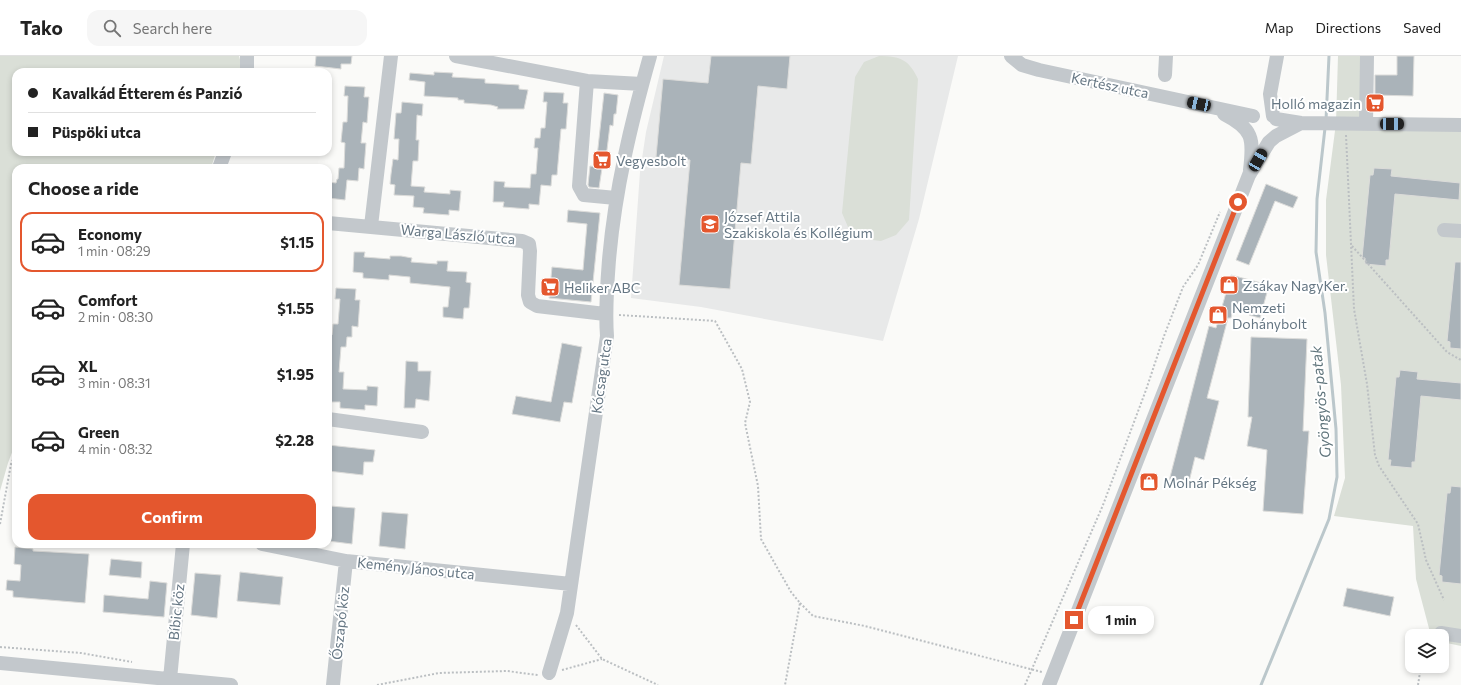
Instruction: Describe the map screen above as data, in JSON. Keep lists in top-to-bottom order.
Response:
{
  "streets": {
    "street": [
      "Kertész utca",
      "Warga László utca",
      "Kócsag utca",
      "Kemény János utca",
      "Bíbic köz",
      "Őszapó köz"
    ]
  },
  "crossings": [
    ["Warga László utca", "Kócsag utca"],
    ["Kócsag utca", "Kemény János utca"],
    ["Kemény János utca", "Őszapó köz"]
  ],
  "water": ["Gyöngyös-patak"],
  "places": {
    "supermarket": ["Holló magazin", "Vegyesbolt", "Heliker ABC"],
    "school or university": ["József Attila Szakiskola és Kollégium"],
    "shop": ["Zsákay NagyKer.", "Nemzeti Dohánybolt", "Molnár Pékség"]
  },
  "page": {
    "header": "Tako",
    "search": "Search here",
    "nav": ["Map", "Directions", "Saved"],
    "banner": ["Kavalkád Étterem és Panzió", "Püspöki utca"],
    "heading": "Choose a ride",
    "list": [
      {
        "name": "Economy",
        "note": "1 min · 08:29",
        "value": "$1.15"
      },
      {
        "name": "Comfort",
        "note": "2 min · 08:30",
        "value": "$1.55"
      },
      {
        "name": "XL",
        "note": "3 min · 08:31",
        "value": "$1.95"
      },
      {
        "name": "Green",
        "note": "4 min · 08:32",
        "value": "$2.28"
      }
    ],
    "buttons": "Confirm",
    "bubble": "1 min"
  }
}
